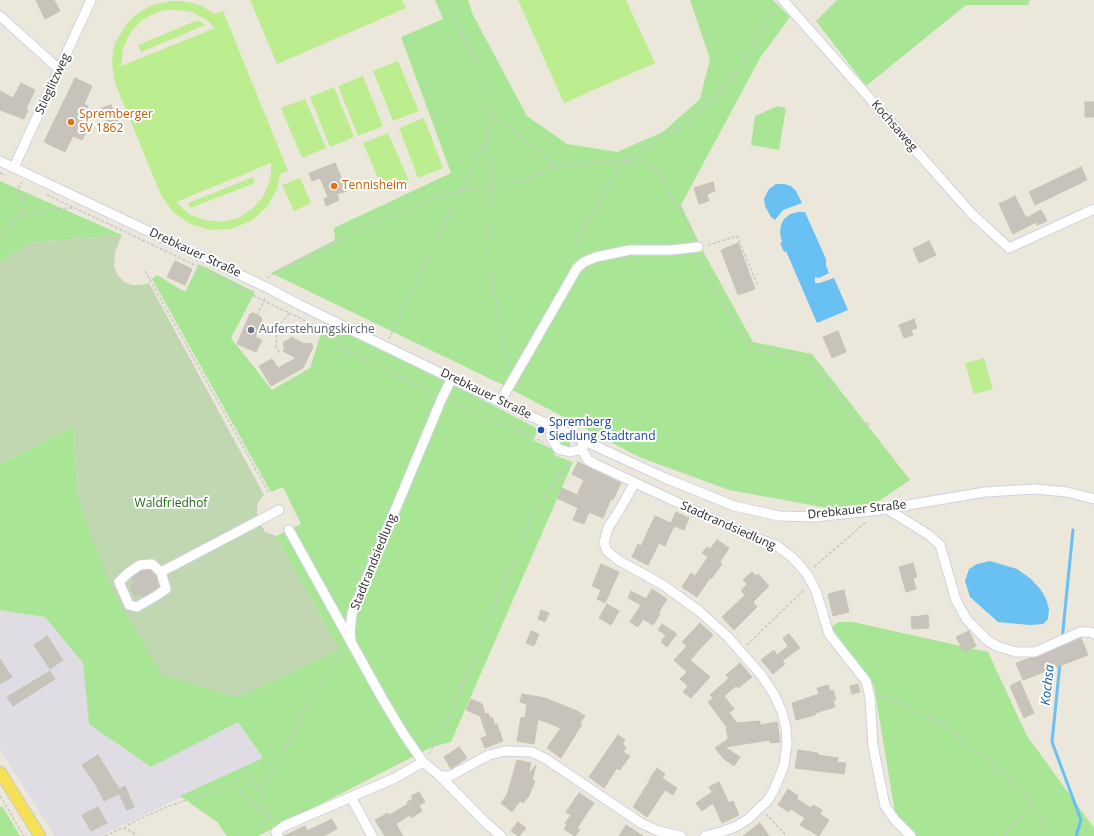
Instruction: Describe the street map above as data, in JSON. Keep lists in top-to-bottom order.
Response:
{
  "streets": {
    "street": [
      "Stieglitzweg",
      "Kochsaweg",
      "Drebkauer Straße",
      "Stadtrandsiedlung"
    ]
  },
  "crossings": [
    ["Stieglitzweg", "Drebkauer Straße"],
    ["Drebkauer Straße", "Stadtrandsiedlung"]
  ],
  "water": ["Kochsa"],
  "parks": ["Waldfriedhof"],
  "places": [
    "Spremberger SV 1862",
    "Tennisheim",
    "Auferstehungskirche",
    "Spremberg Siedlung Stadtrand"
  ]
}
